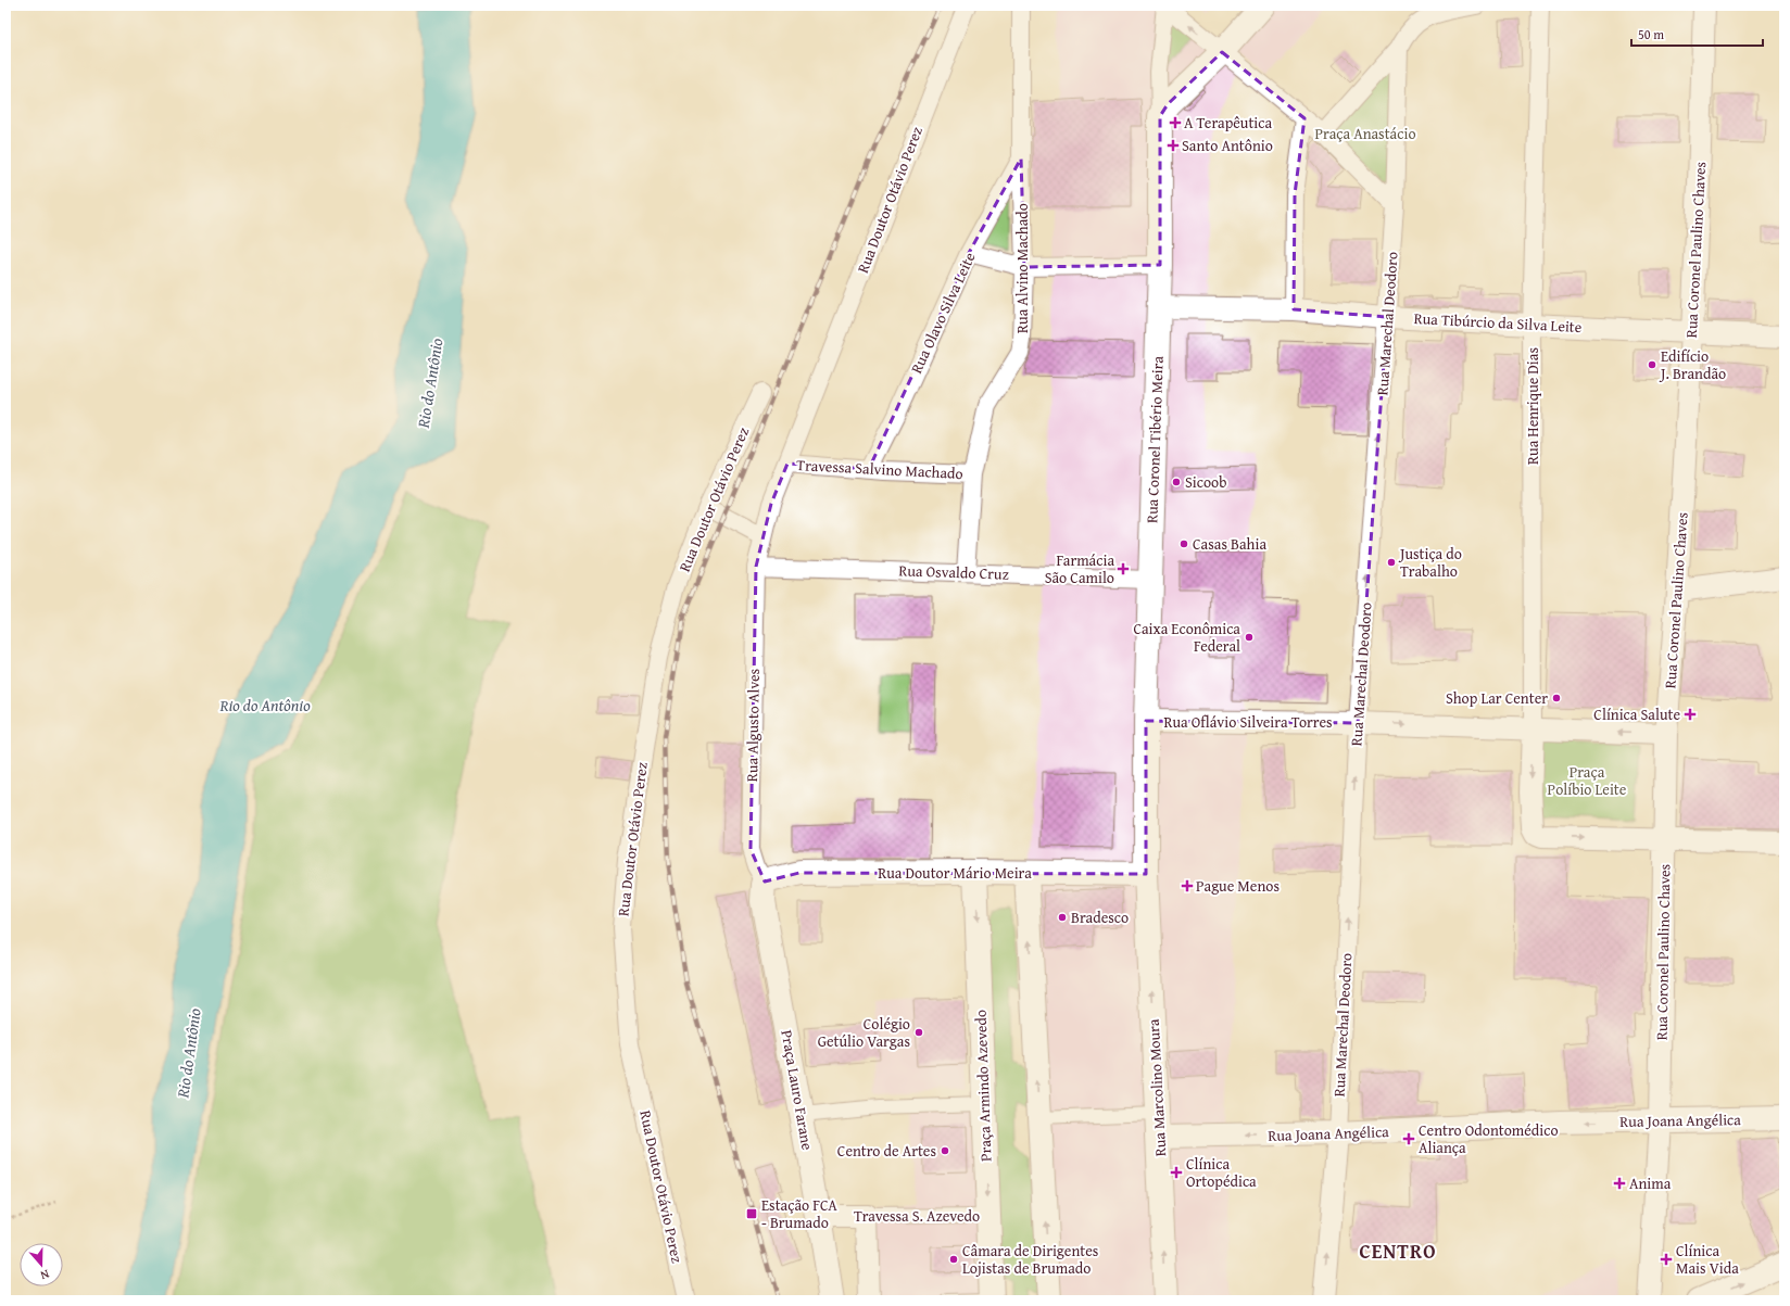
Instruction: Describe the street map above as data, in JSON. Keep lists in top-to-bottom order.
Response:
{
  "streets": {
    "main road": [
      "Rua Coronel Tibério Meira",
      "Rua Doutor Mário Meira",
      "Praça Armindo Azevedo",
      "Rua Marcolino Moura",
      "Praça Lauro Farane",
      "Rua Joana Angélica"
    ],
    "street": [
      "Rua Doutor Otávio Perez",
      "Rua Coronel Paulino Chaves",
      "Rua Alvino Machado",
      "Rua Olavo Silva Leite",
      "Rua Tibúrcio da Silva Leite",
      "Rua Marechal Deodoro",
      "Rua Henrique Dias",
      "Travessa Salvino Machado",
      "Rua Osvaldo Cruz",
      "Rua Oflávio Silveira Torres",
      "Rua Algusto Alves",
      "Travessa S. Azevedo"
    ]
  },
  "crossings": [
    ["Rua Doutor Otávio Perez", "Travessa Salvino Machado"],
    ["Rua Doutor Otávio Perez", "Rua Osvaldo Cruz"],
    ["Rua Doutor Otávio Perez", "Rua Algusto Alves"],
    ["Rua Coronel Paulino Chaves", "Rua Tibúrcio da Silva Leite"],
    ["Rua Coronel Paulino Chaves", "Rua Joana Angélica"],
    ["Rua Alvino Machado", "Rua Olavo Silva Leite"],
    ["Rua Alvino Machado", "Travessa Salvino Machado"],
    ["Rua Alvino Machado", "Rua Osvaldo Cruz"],
    ["Rua Olavo Silva Leite", "Travessa Salvino Machado"],
    ["Rua Tibúrcio da Silva Leite", "Rua Marechal Deodoro"],
    ["Rua Tibúrcio da Silva Leite", "Rua Henrique Dias"],
    ["Rua Tibúrcio da Silva Leite", "Rua Coronel Tibério Meira"],
    ["Rua Marechal Deodoro", "Rua Oflávio Silveira Torres"],
    ["Rua Marechal Deodoro", "Rua Joana Angélica"],
    ["Rua Henrique Dias", "Rua Oflávio Silveira Torres"],
    ["Rua Coronel Tibério Meira", "Rua Osvaldo Cruz"],
    ["Rua Coronel Tibério Meira", "Rua Oflávio Silveira Torres"],
    ["Rua Coronel Tibério Meira", "Rua Doutor Mário Meira"],
    ["Rua Coronel Tibério Meira", "Rua Marcolino Moura"],
    ["Rua Osvaldo Cruz", "Rua Algusto Alves"],
    ["Rua Algusto Alves", "Rua Doutor Mário Meira"],
    ["Rua Algusto Alves", "Praça Lauro Farane"],
    ["Rua Doutor Mário Meira", "Praça Armindo Azevedo"],
    ["Rua Doutor Mário Meira", "Rua Marcolino Moura"],
    ["Rua Doutor Mário Meira", "Praça Lauro Farane"],
    ["Praça Armindo Azevedo", "Travessa S. Azevedo"],
    ["Rua Marcolino Moura", "Rua Joana Angélica"],
    ["Praça Lauro Farane", "Travessa S. Azevedo"]
  ],
  "one_way": ["Rua Marechal Deodoro", "Rua Oflávio Silveira Torres", "Rua Joana Angélica"],
  "districts": ["CENTRO"],
  "water": ["Rio do Antônio"],
  "parks": ["Praça Anastácio", "Praça Políbio Leite"],
  "places": {
    "health": [
      "A Terapêutica",
      "Santo Antônio",
      "Farmácia São Camilo",
      "Clínica Salute",
      "Pague Menos",
      "Centro Odontomédico Aliança",
      "Clínica Ortopédica",
      "Anima",
      "Clínica Mais Vida"
    ],
    "other": [
      "Edifício J. Brandão",
      "Sicoob",
      "Casas Bahia",
      "Justiça do Trabalho",
      "Caixa Econômica Federal",
      "Shop Lar Center",
      "Bradesco",
      "Colégio Getúlio Vargas",
      "Centro de Artes",
      "Câmara de Dirigentes Lojistas de Brumado"
    ],
    "transit": ["Estação FCA - Brumado"]
  },
  "scale_bar": "50 m",
  "north": "bottom"
}
